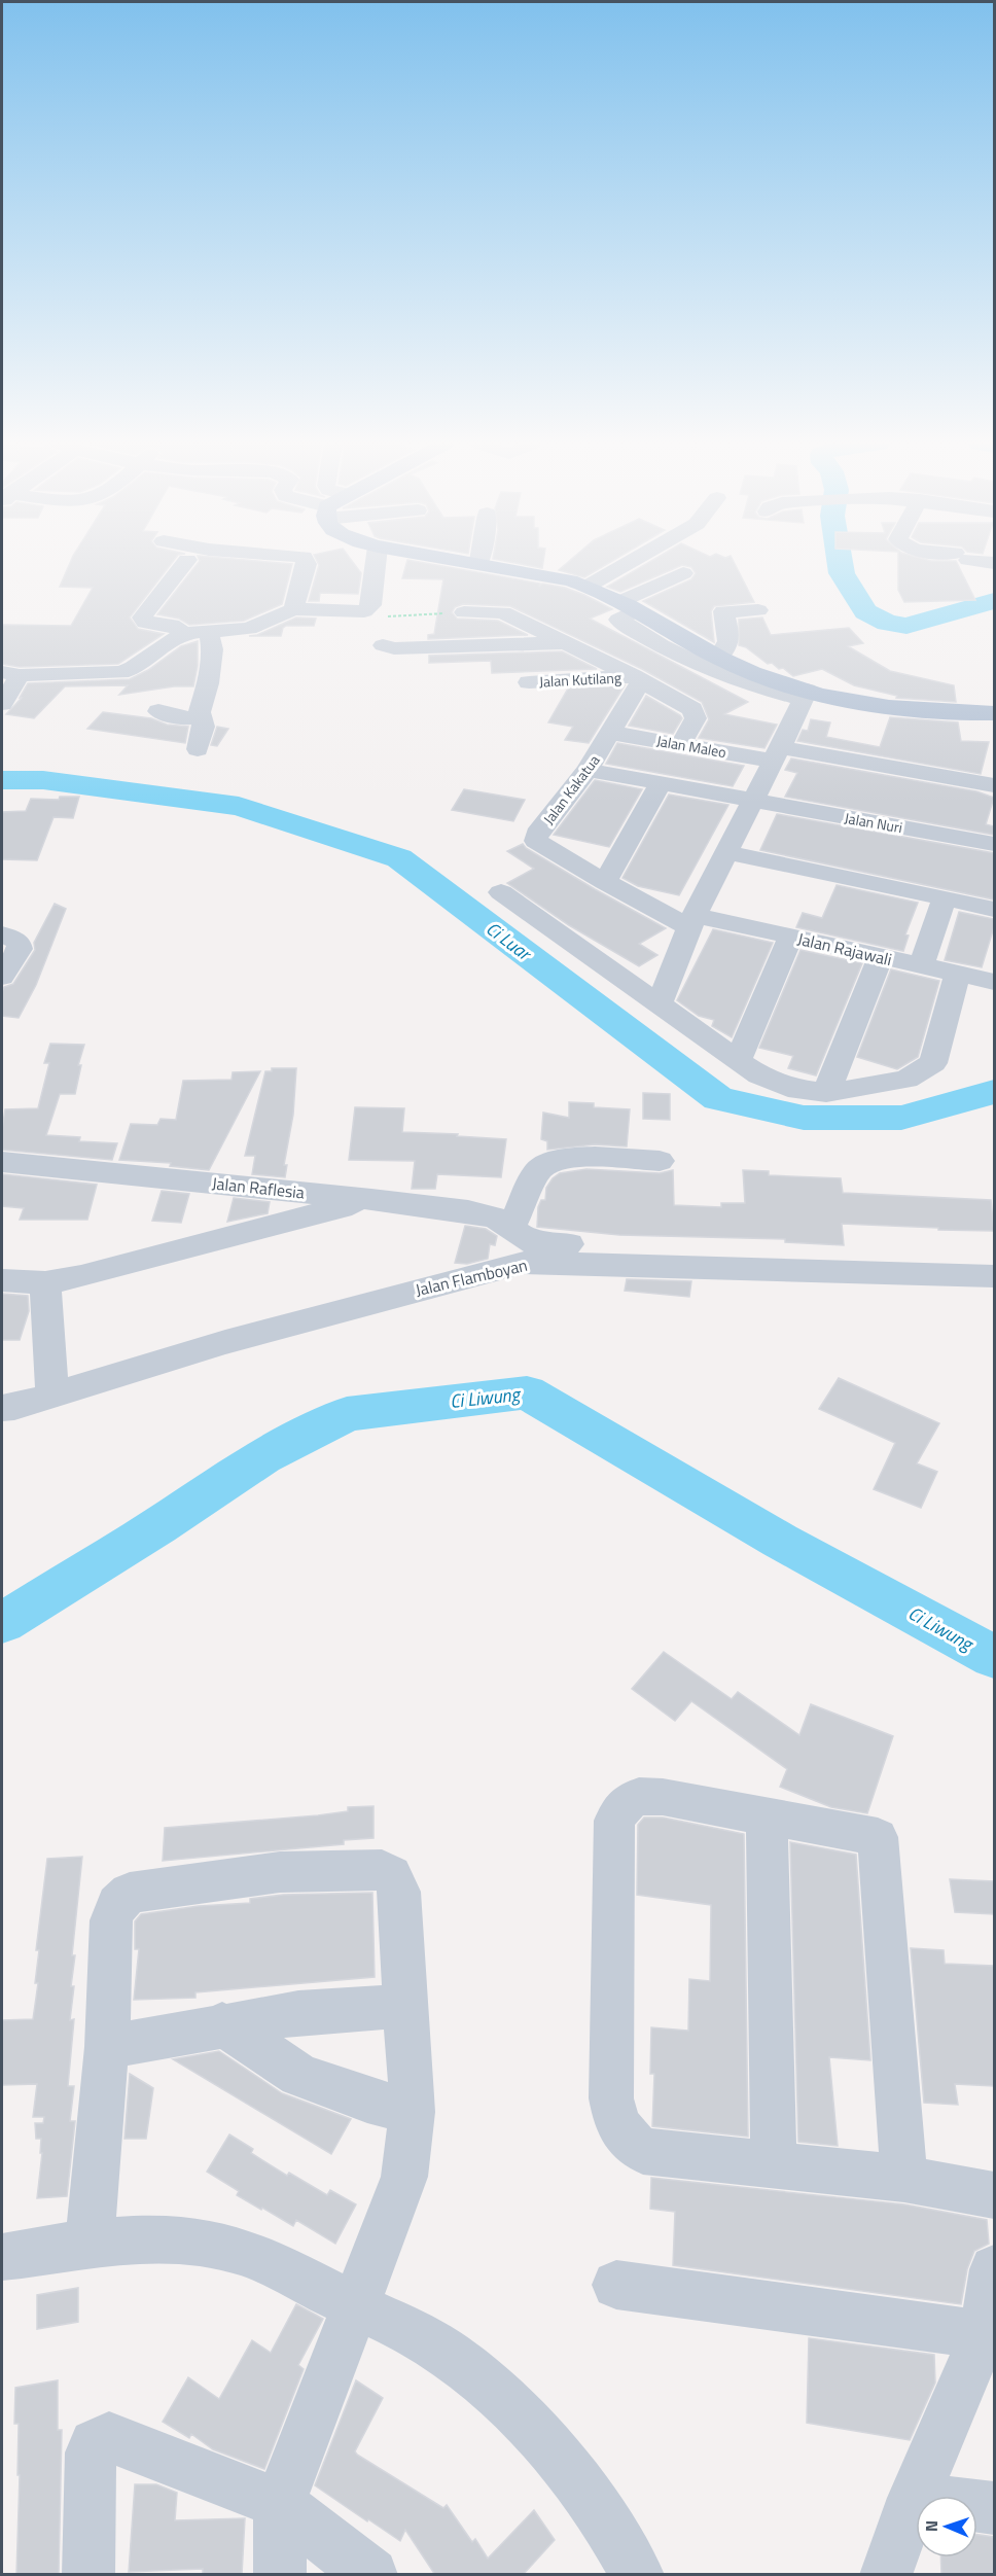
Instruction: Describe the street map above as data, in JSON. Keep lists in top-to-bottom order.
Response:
{
  "streets": {
    "street": [
      "Jalan Kutilang",
      "Jalan Maleo",
      "Jalan Kakatua",
      "Jalan Nuri",
      "Jalan Rajawali",
      "Jalan Raflesia",
      "Jalan Flamboyan"
    ]
  },
  "crossings": [
    ["Jalan Kutilang", "Jalan Kakatua"],
    ["Jalan Maleo", "Jalan Kakatua"],
    ["Jalan Kakatua", "Jalan Nuri"],
    ["Jalan Kakatua", "Jalan Rajawali"],
    ["Jalan Raflesia", "Jalan Flamboyan"]
  ],
  "water": ["Ci Luar", "Ci Liwung"],
  "north": "left"
}
